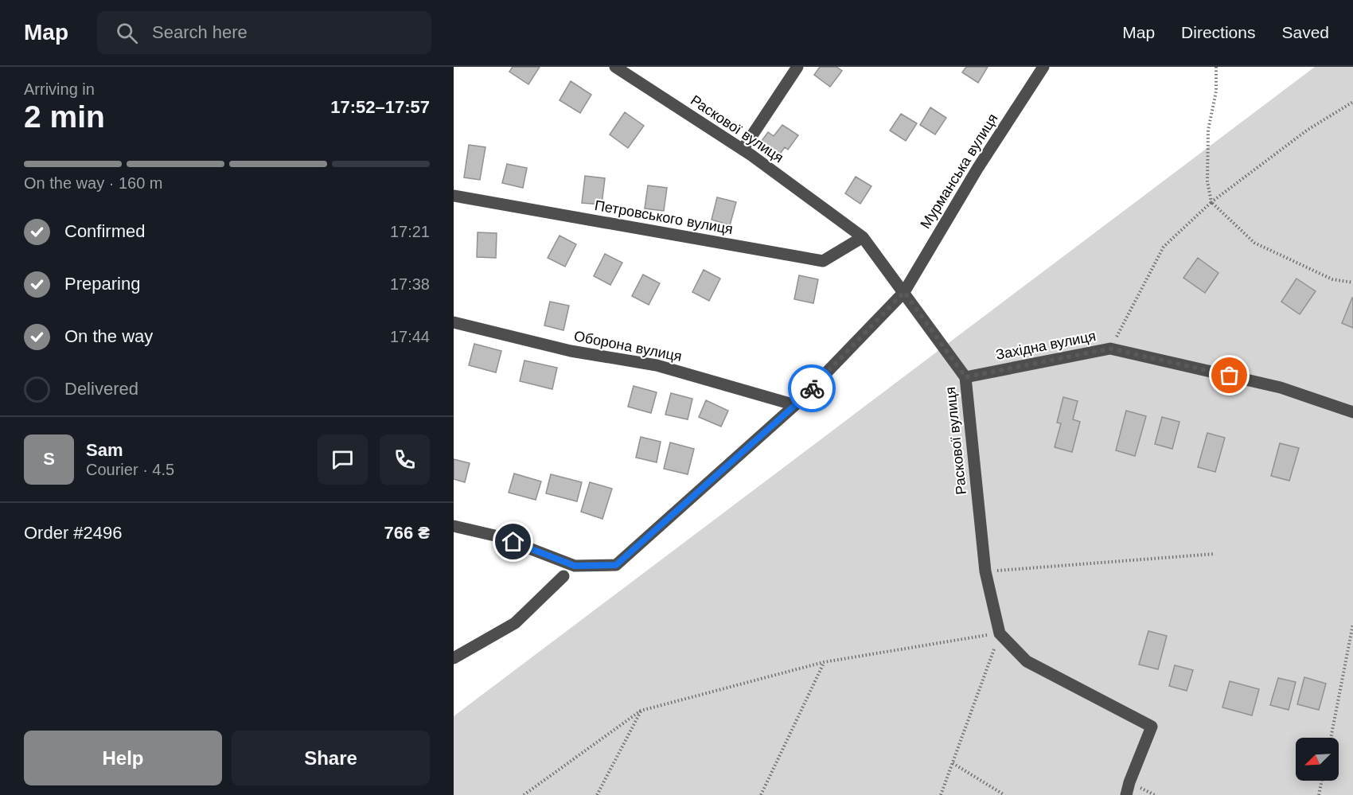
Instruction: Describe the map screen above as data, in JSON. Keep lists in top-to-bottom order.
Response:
{
  "streets": {
    "street": [
      "Раскової вулиця",
      "Мурманська вулиця",
      "Петровського вулиця",
      "Західна вулиця",
      "Оборона вулиця"
    ]
  },
  "crossings": [
    ["Раскової вулиця", "Мурманська вулиця"],
    ["Раскової вулиця", "Петровського вулиця"],
    ["Раскової вулиця", "Західна вулиця"],
    ["Мурманська вулиця", "Оборона вулиця"]
  ],
  "north": "bottom left",
  "page": {
    "header": "Map",
    "search": "Search here",
    "nav": ["Map", "Directions", "Saved"],
    "heading": ["2 min", "Arriving in", "17:52–17:57"],
    "panel": [
      "Sam",
      "Courier · 4.5",
      "Order #2496",
      "766 ₴"
    ],
    "bar": "On the way · 160 m",
    "list": [
      ["Confirmed", "17:21"],
      ["Preparing", "17:38"],
      ["On the way", "17:44"],
      "Delivered"
    ],
    "round": "S",
    "buttons": ["Help", "Share"]
  }
}
